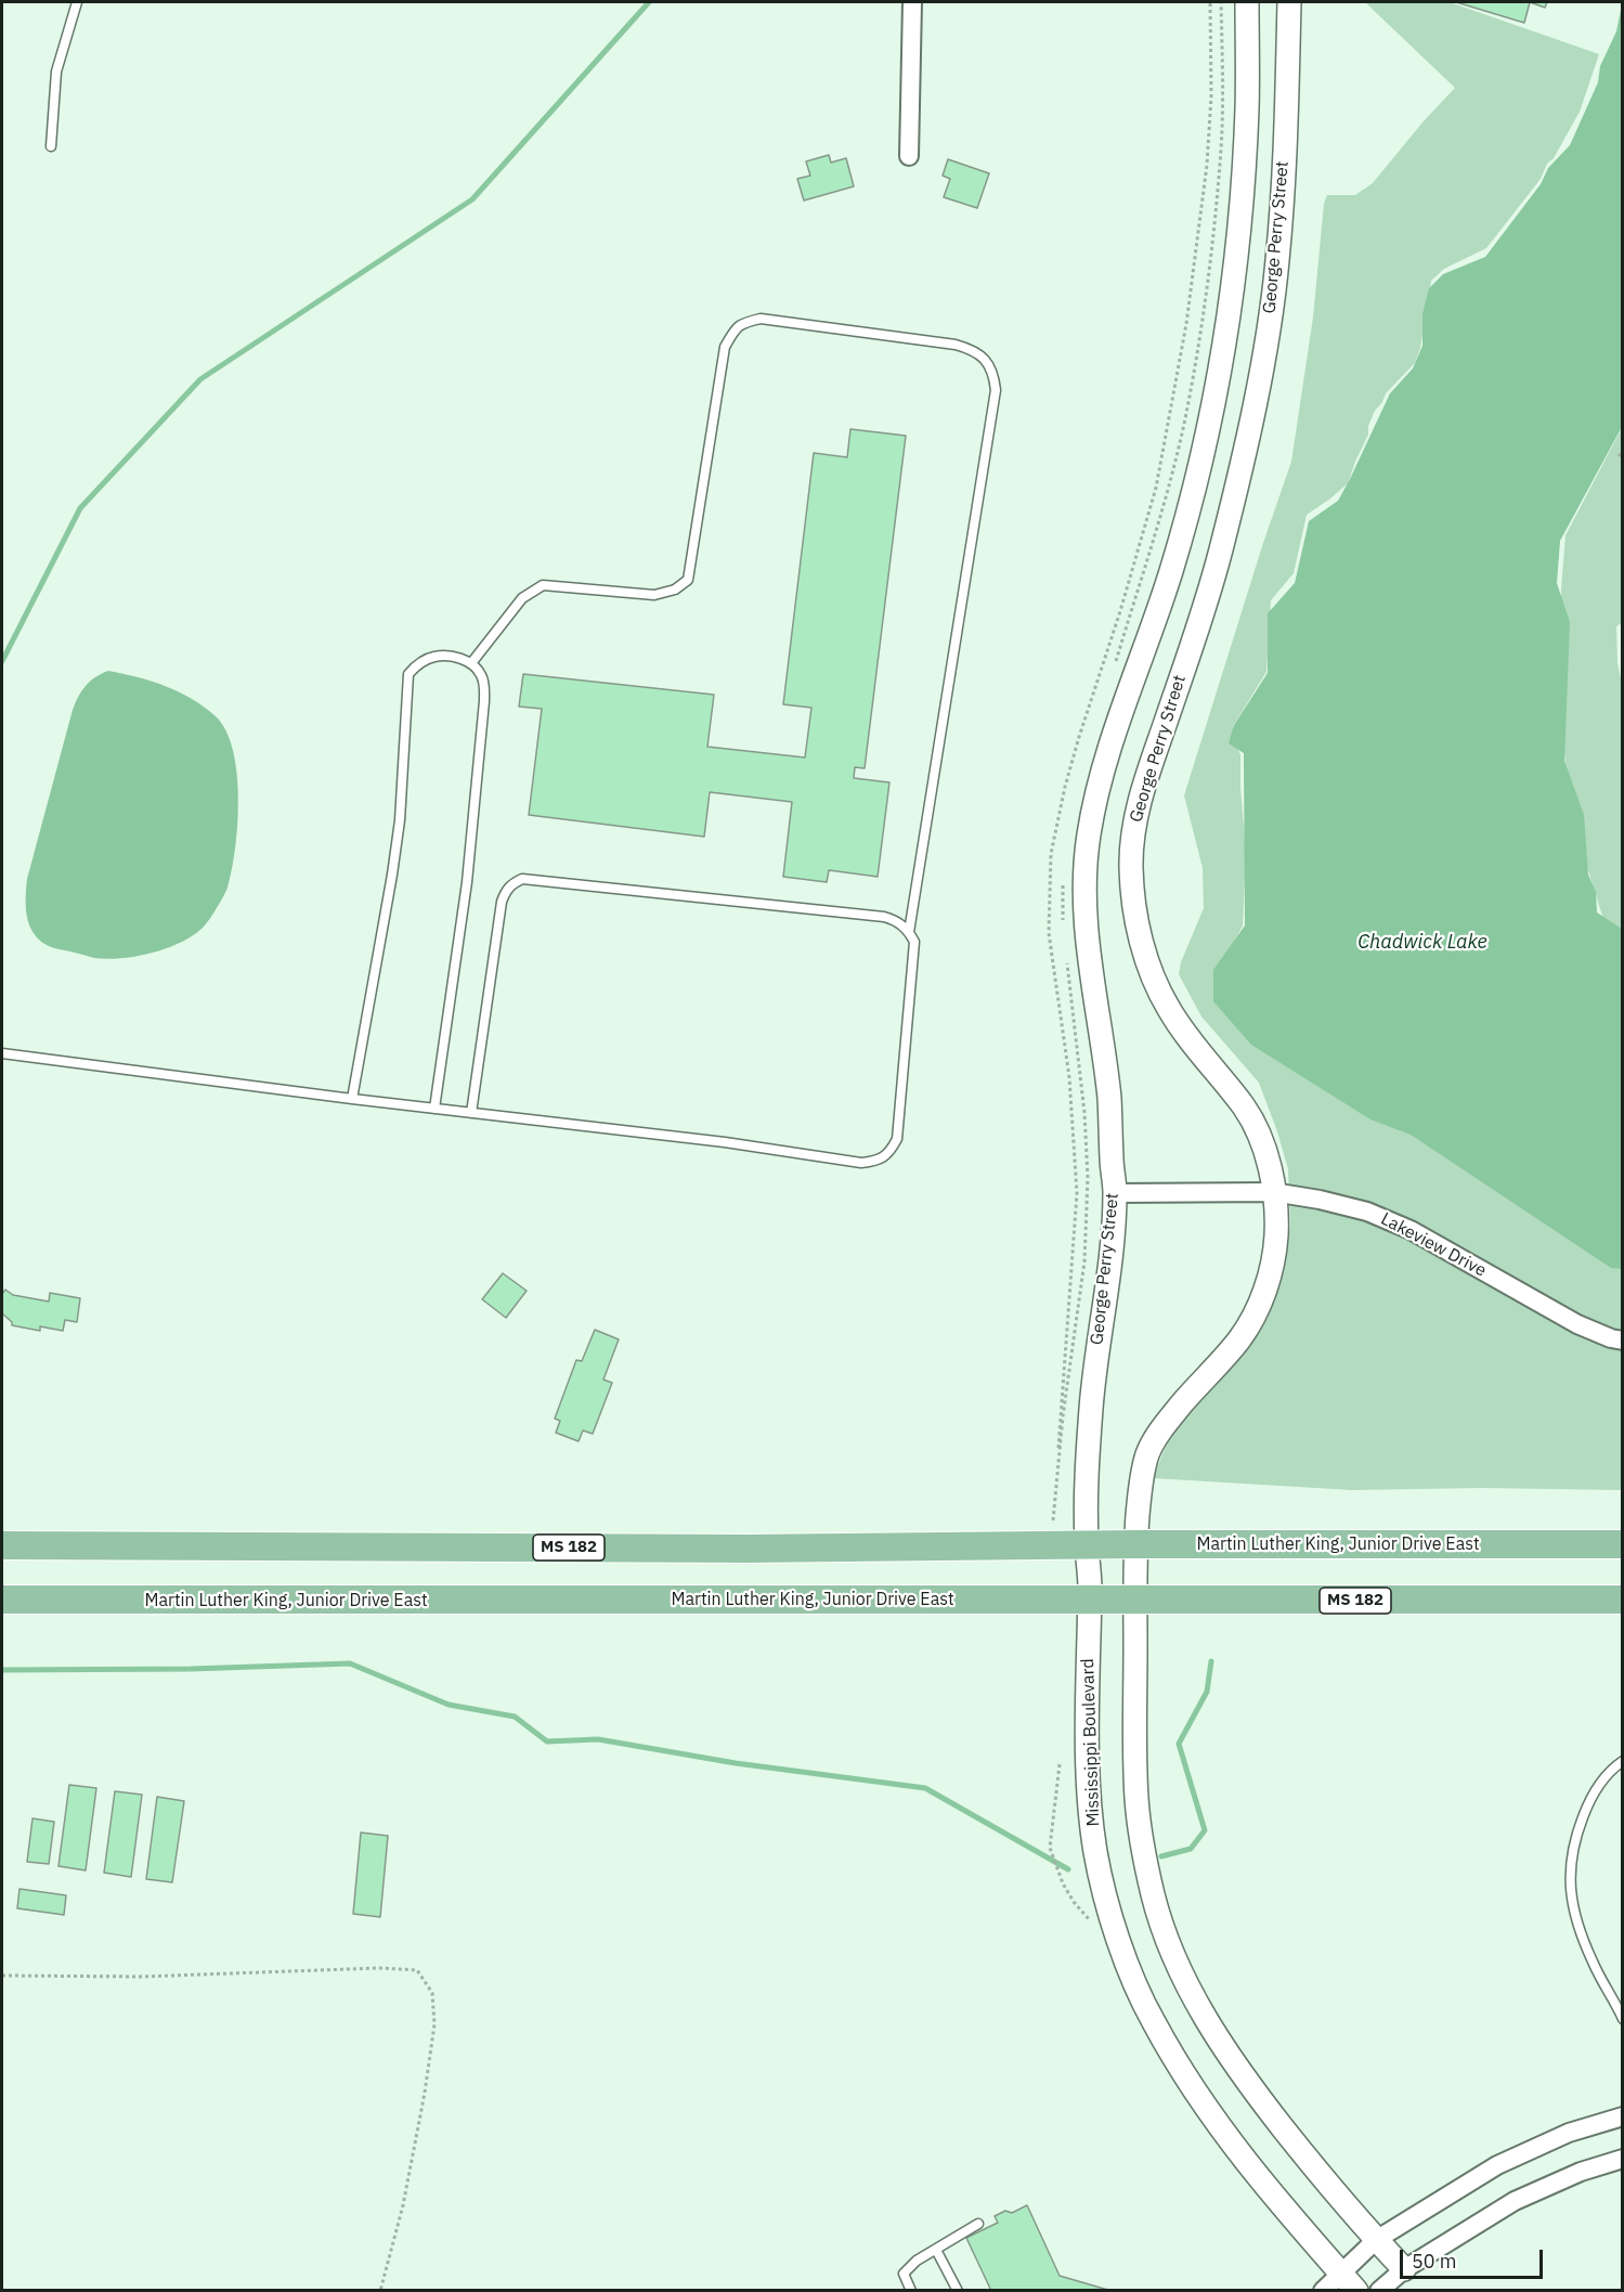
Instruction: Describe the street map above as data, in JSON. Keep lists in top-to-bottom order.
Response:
{
  "streets": {
    "main road": ["Martin Luther King, Junior Drive East", "MS 182"],
    "street": ["George Perry Street", "Lakeview Drive", "Mississippi Boulevard"]
  },
  "crossings": [
    ["George Perry Street", "Lakeview Drive"],
    ["George Perry Street", "Martin Luther King, Junior Drive East"],
    ["George Perry Street", "Mississippi Boulevard"],
    ["Martin Luther King, Junior Drive East", "Mississippi Boulevard"]
  ],
  "water": ["Chadwick Lake"],
  "scale_bar": "50 m"
}
